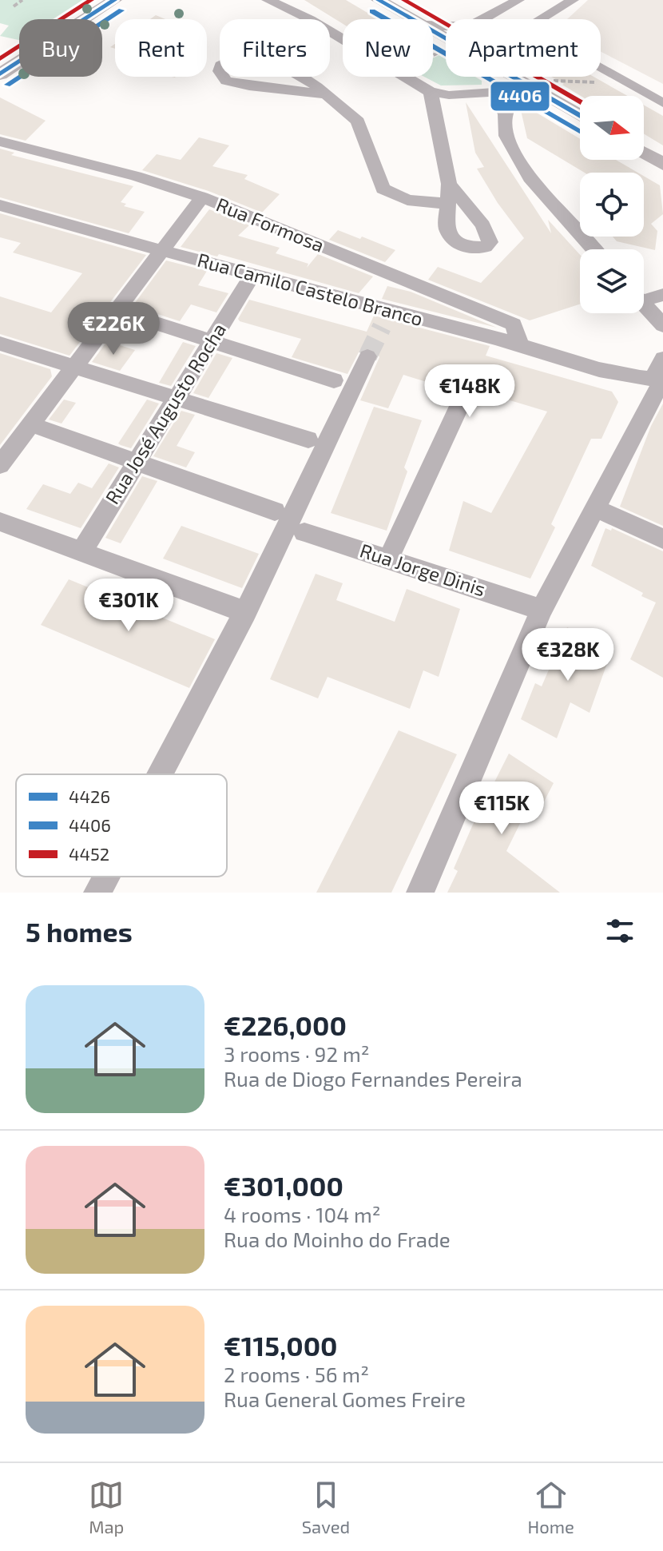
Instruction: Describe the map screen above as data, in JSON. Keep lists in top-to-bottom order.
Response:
{
  "streets": {
    "street": [
      "Rua Formosa",
      "Rua Camilo Castelo Branco",
      "Rua José Augusto Rocha",
      "Rua Jorge Dinis"
    ]
  },
  "crossings": [
    ["Rua Formosa", "Rua Camilo Castelo Branco"],
    ["Rua Camilo Castelo Branco", "Rua José Augusto Rocha"]
  ],
  "lines": ["transit line 4426", "transit line 4452", "transit line 4406"],
  "legend": ["4426", "4406", "4452"],
  "north": "right",
  "page": {
    "chip": [
      "Buy",
      "Rent",
      "Filters",
      "New",
      "Apartment"
    ],
    "price": [
      "€226K",
      "€148K",
      "€301K",
      "€328K",
      "€115K"
    ],
    "heading": "5 homes",
    "list": [
      {
        "name": "€226,000",
        "note": "3 rooms · 92 m² · Rua de Diogo Fernandes Pereira"
      },
      {
        "name": "€301,000",
        "note": "4 rooms · 104 m² · Rua do Moinho do Frade"
      },
      {
        "name": "€115,000",
        "note": "2 rooms · 56 m² · Rua General Gomes Freire"
      }
    ],
    "tabs": ["Map", "Saved", "Home"]
  }
}
